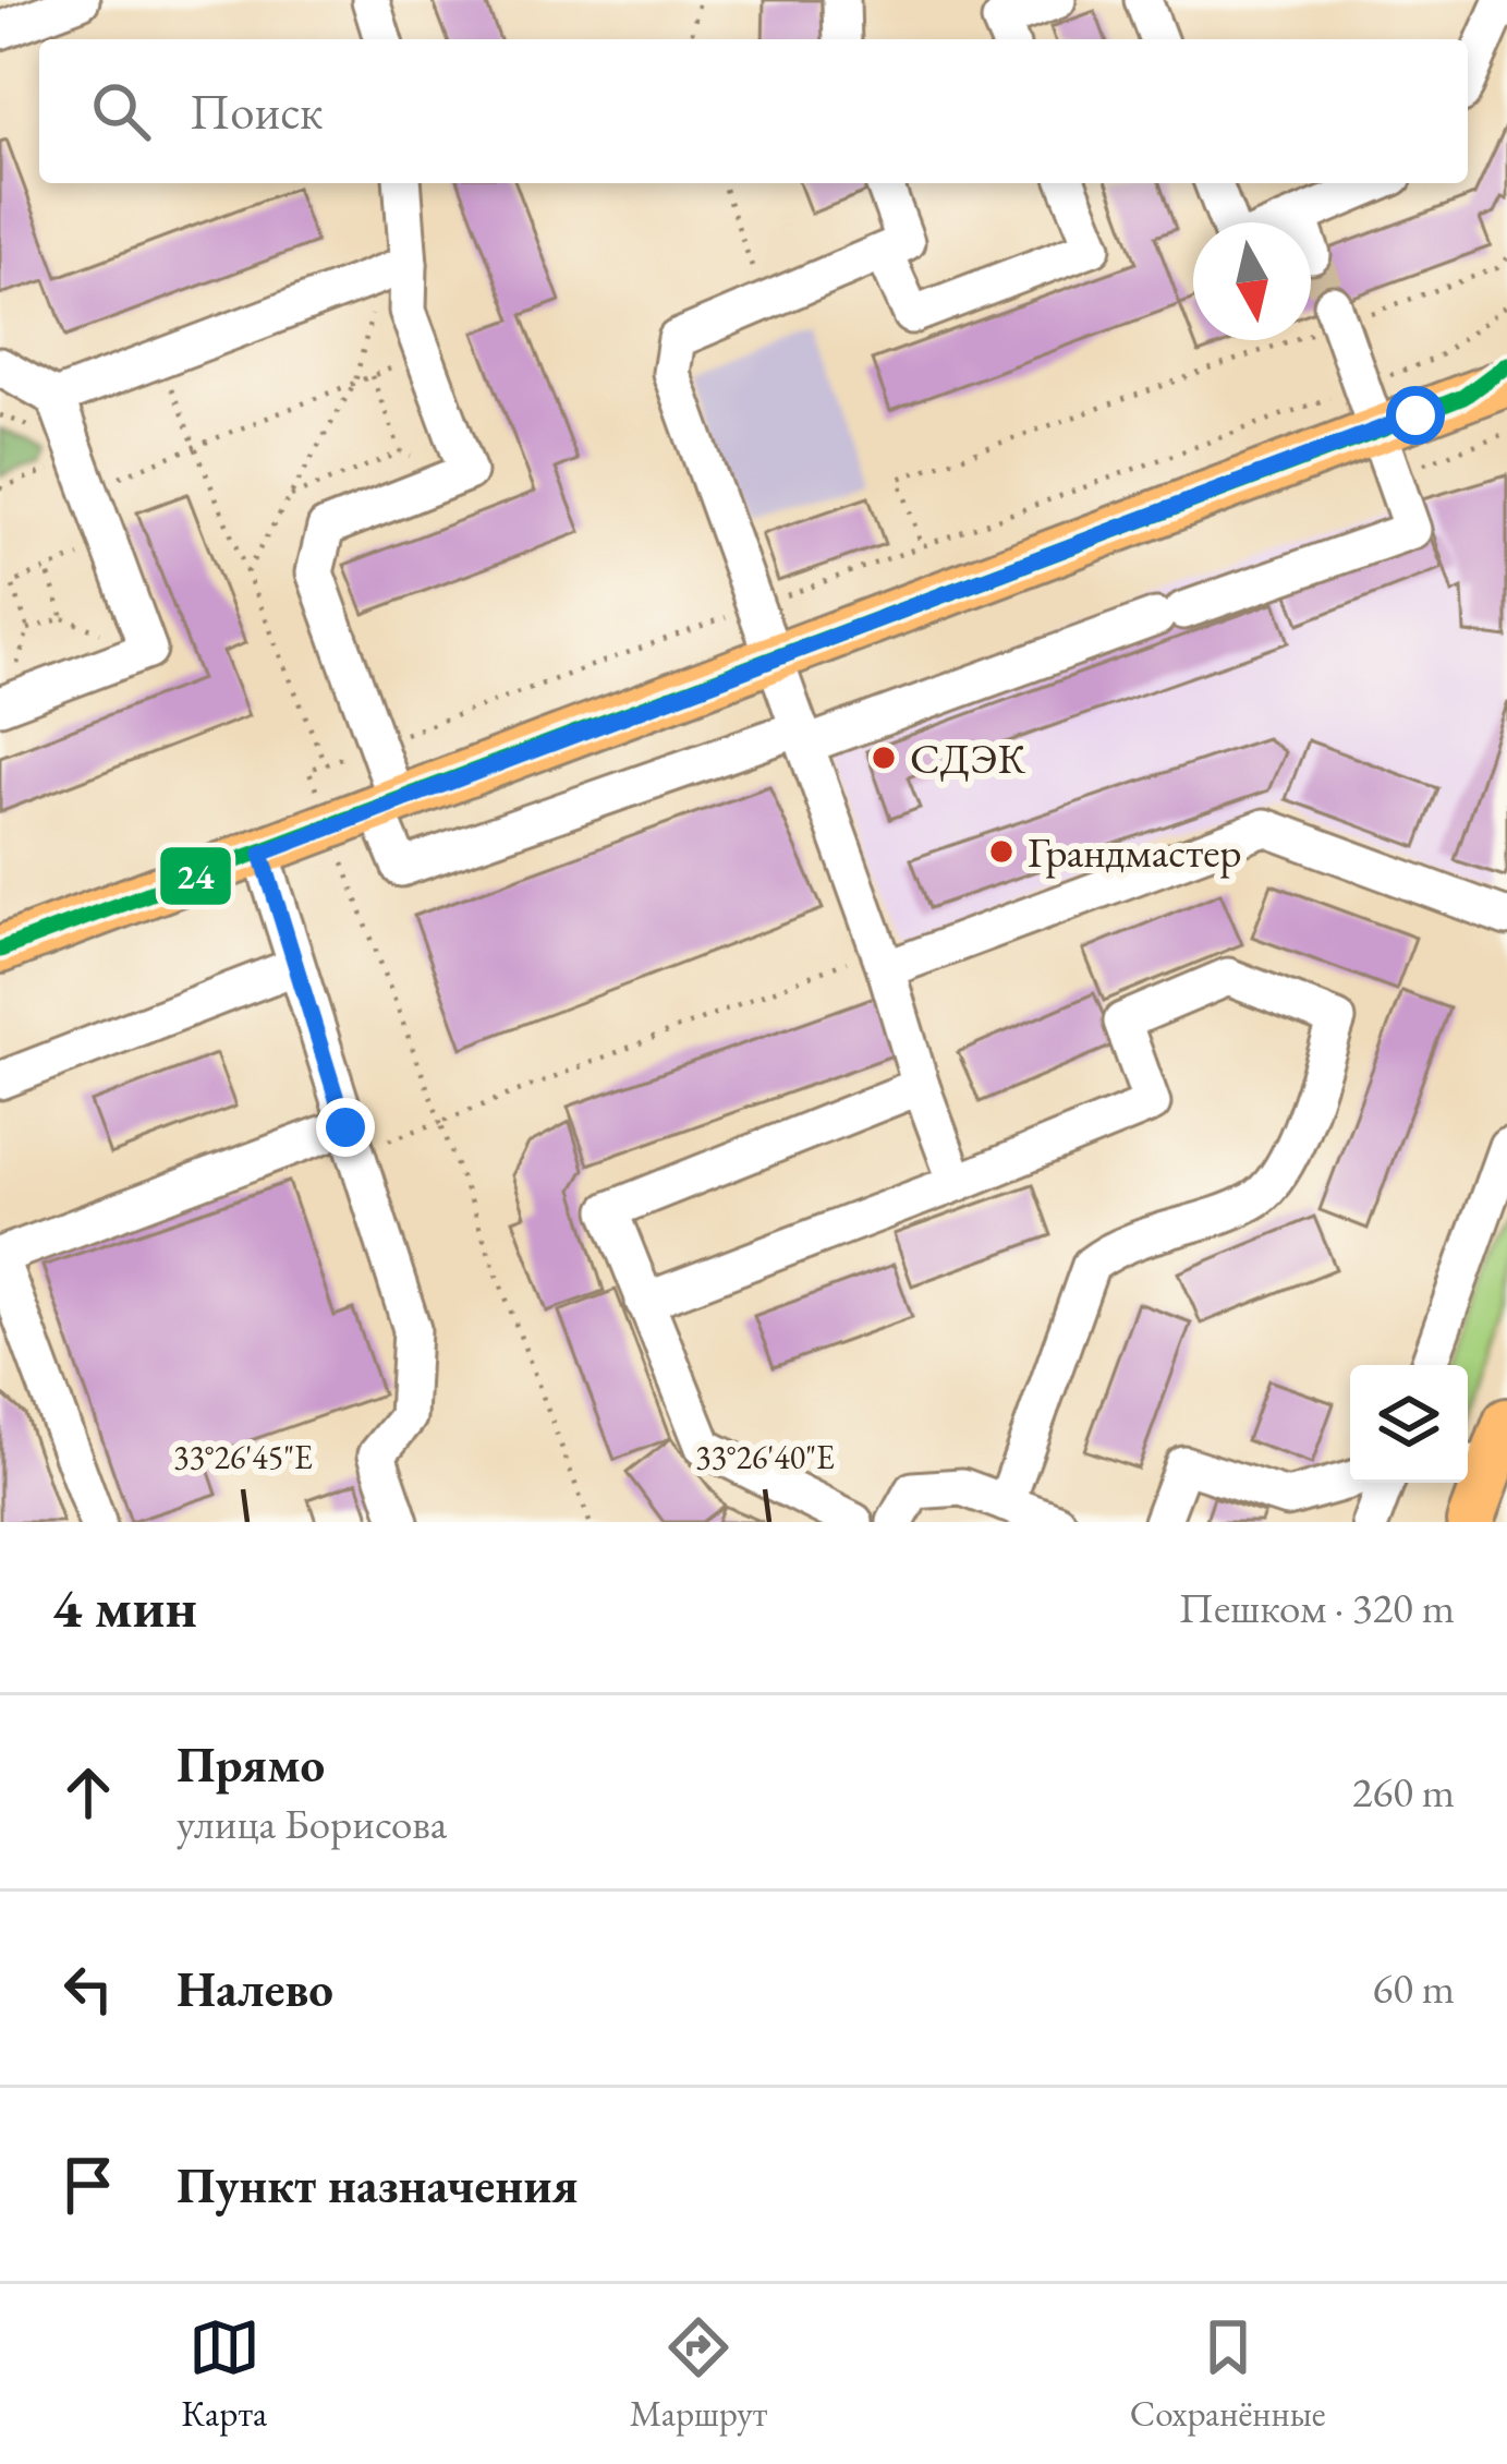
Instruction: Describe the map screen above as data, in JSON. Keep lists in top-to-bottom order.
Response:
{
  "places": ["СДЭК", "Грандмастер"],
  "lines": ["transit line 24"],
  "north": "bottom",
  "page": {
    "search": "Поиск",
    "heading": ["4 мин", "Пешком · 320 m"],
    "list": [
      ["Прямо", "улица Борисова", "260 m"],
      ["Налево", "60 m"],
      "Пункт назначения"
    ],
    "nav": ["Карта", "Маршрут", "Сохранённые"]
  },
  "coordinates": ["33°26'45\"E", "33°26'40\"E"]
}
